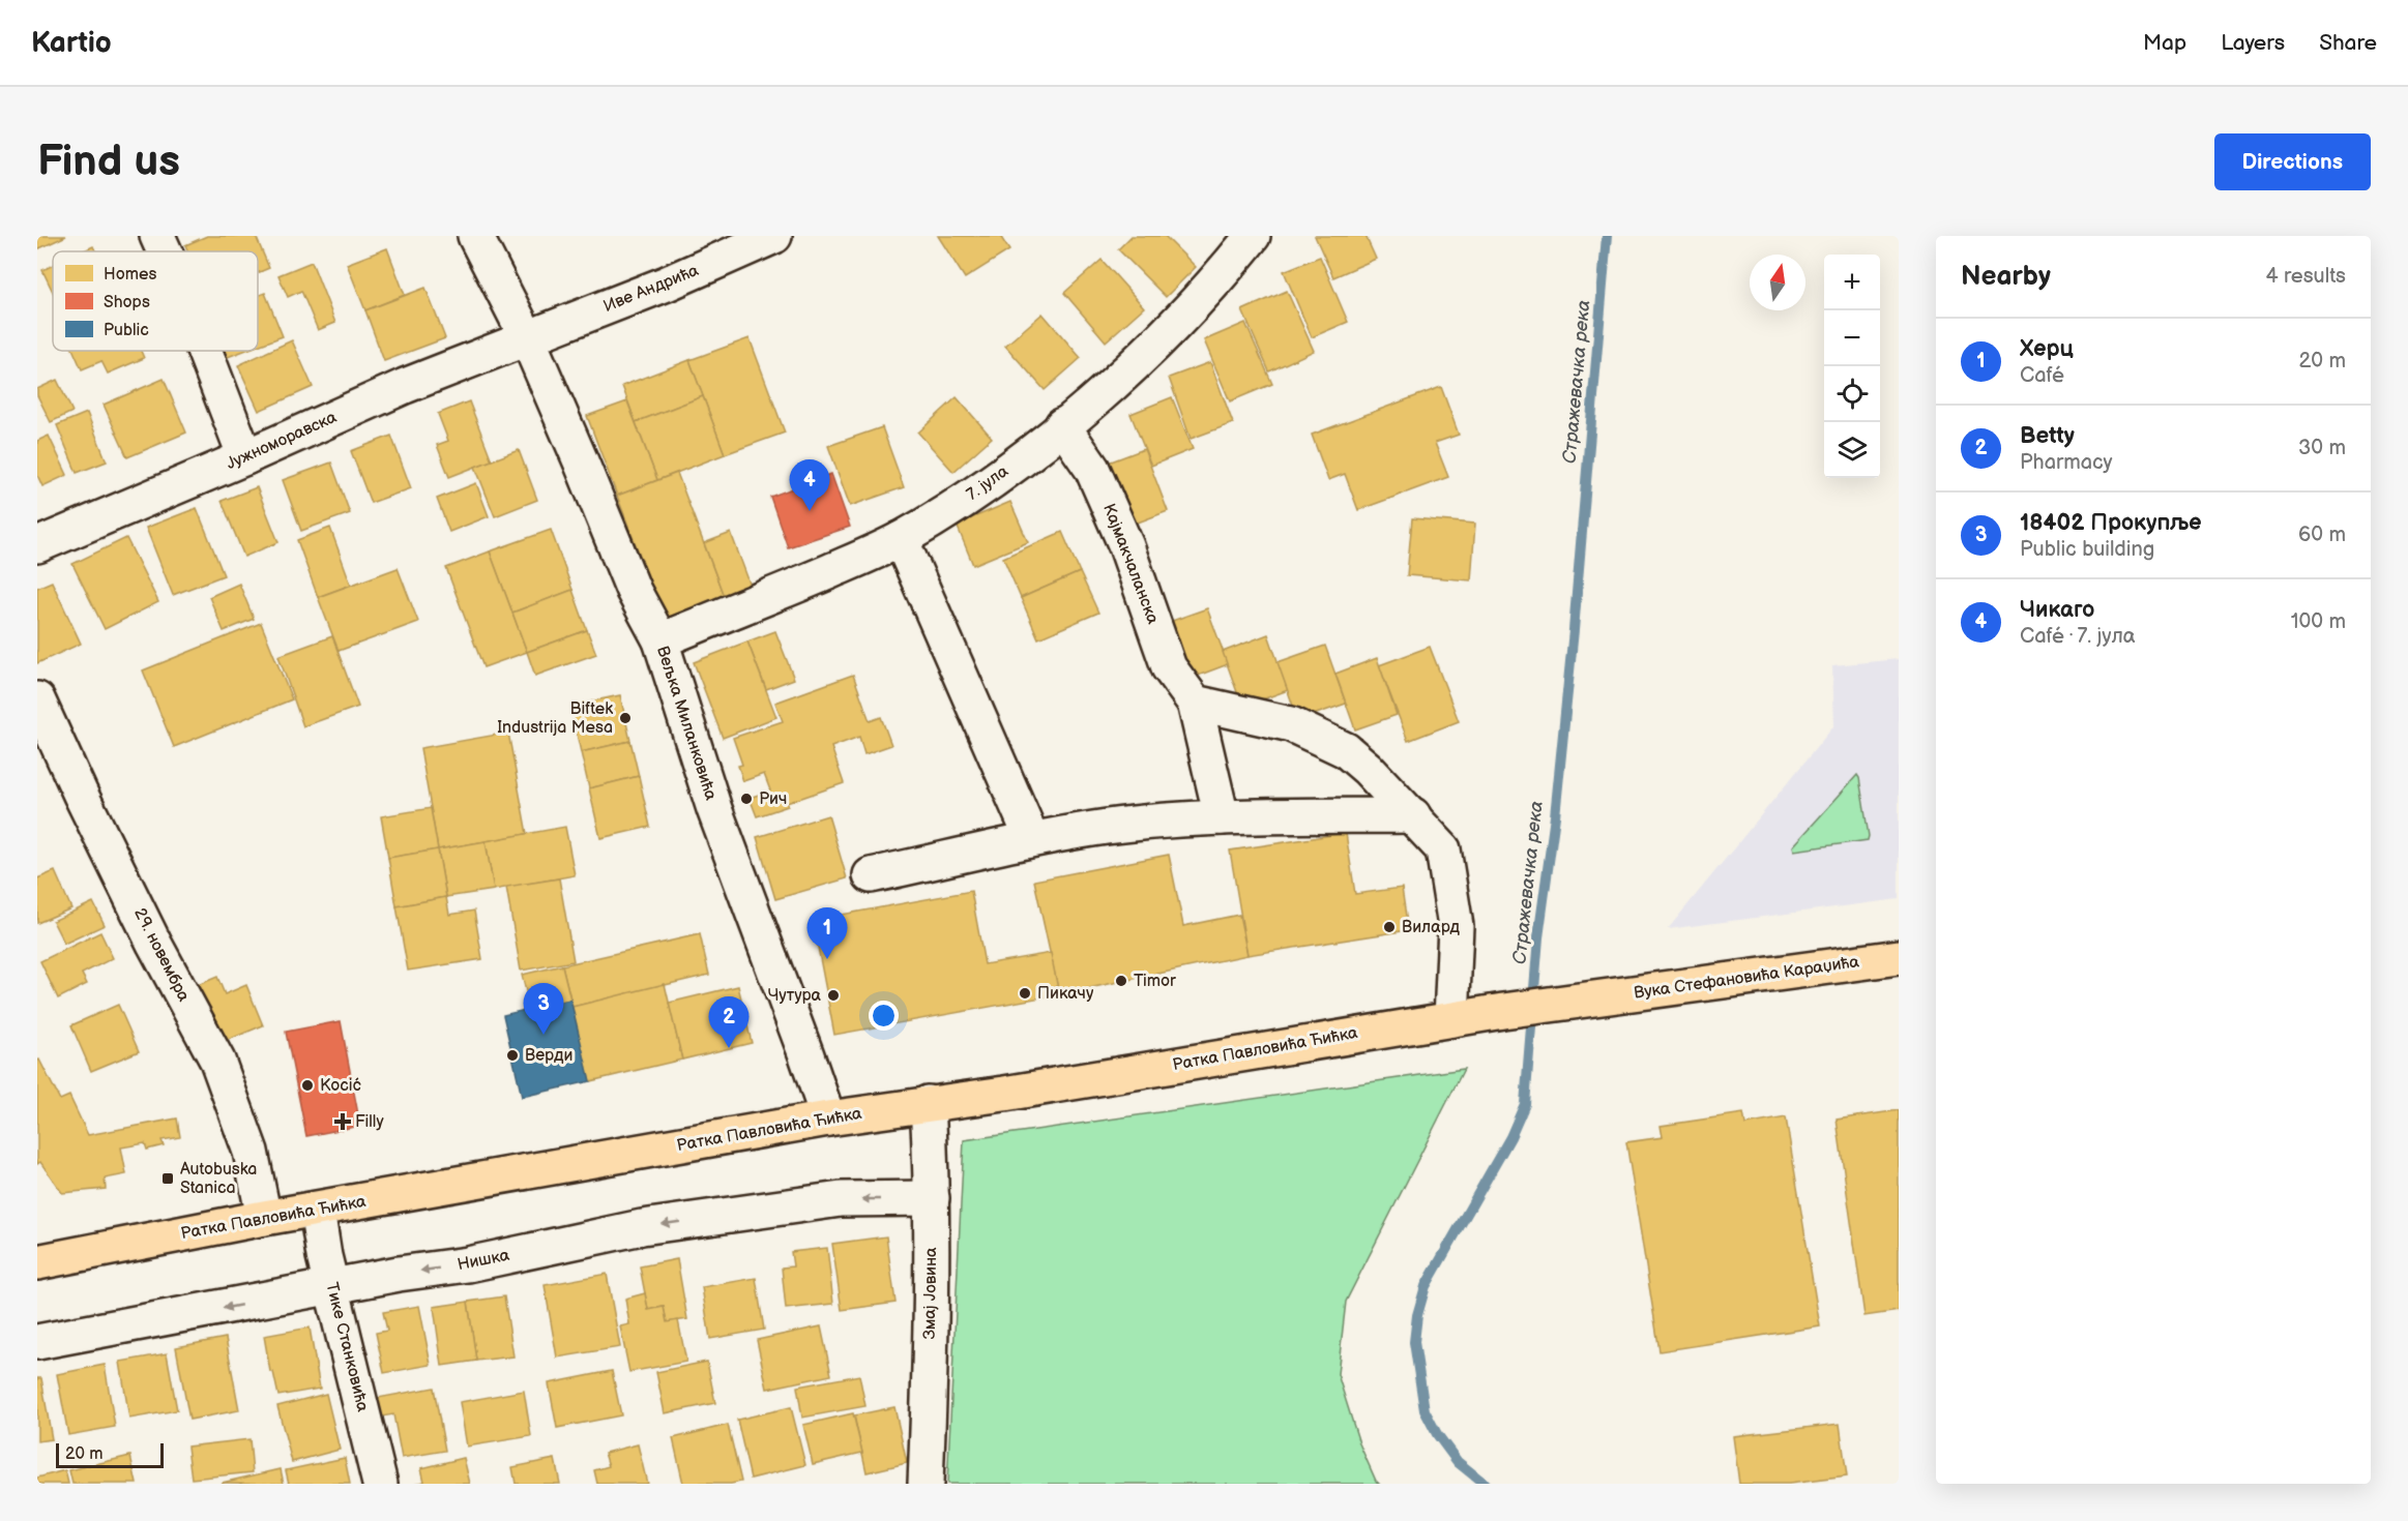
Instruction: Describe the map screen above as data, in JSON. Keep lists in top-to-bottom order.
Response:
{
  "streets": {
    "main road": ["Вука Стефановића Караџића", "Ратка Павловића Ћићка"],
    "street": [
      "Иве Андрића",
      "Јужноморавска",
      "7. јула",
      "Кајмакчаланска",
      "Вељка Миланковића",
      "29. новембра",
      "Нишка",
      "Змај Јовина",
      "Тике Станковића"
    ]
  },
  "crossings": [
    ["Иве Андрића", "Јужноморавска"],
    ["Иве Андрића", "Вељка Миланковића"],
    ["Јужноморавска", "Вељка Миланковића"],
    ["7. јула", "Кајмакчаланска"],
    ["7. јула", "Вељка Миланковића"],
    ["Вељка Миланковића", "Ратка Павловића Ћићка"],
    ["29. новембра", "Ратка Павловића Ћићка"],
    ["Вука Стефановића Караџића", "Ратка Павловића Ћићка"],
    ["Ратка Павловића Ћићка", "Змај Јовина"],
    ["Ратка Павловића Ћићка", "Тике Станковића"],
    ["Нишка", "Змај Јовина"],
    ["Нишка", "Тике Станковића"]
  ],
  "one_way": ["Нишка"],
  "water": ["Стражевачка река"],
  "places": {
    "other": [
      "Biftek Industrija Mesa",
      "Рич",
      "Вилард",
      "Timor",
      "Пикачу",
      "Чутура",
      "Верди",
      "Kocić"
    ],
    "health": ["Filly"],
    "transit": ["Autobuska Stanica"]
  },
  "legend": ["Homes", "Shops", "Public"],
  "scale_bar": "20 m",
  "north": "top",
  "page": {
    "header": "Kartio",
    "nav": ["Map", "Layers", "Share"],
    "buttons": "Directions",
    "title": "Find us",
    "heading": ["Nearby", "4 results"],
    "map_buttons": ["+", "−"],
    "list": [
      {
        "mark": "1",
        "name": "Херц",
        "note": "Café",
        "value": "20 m"
      },
      {
        "mark": "2",
        "name": "Betty",
        "note": "Pharmacy",
        "value": "30 m"
      },
      {
        "mark": "3",
        "name": "18402 Прокупље",
        "note": "Public building",
        "value": "60 m"
      },
      {
        "mark": "4",
        "name": "Чикаго",
        "note": "Café · 7. јула",
        "value": "100 m"
      }
    ],
    "pins": [
      "4",
      "1",
      "3",
      "2"
    ],
    "scale": "20 m"
  }
}
